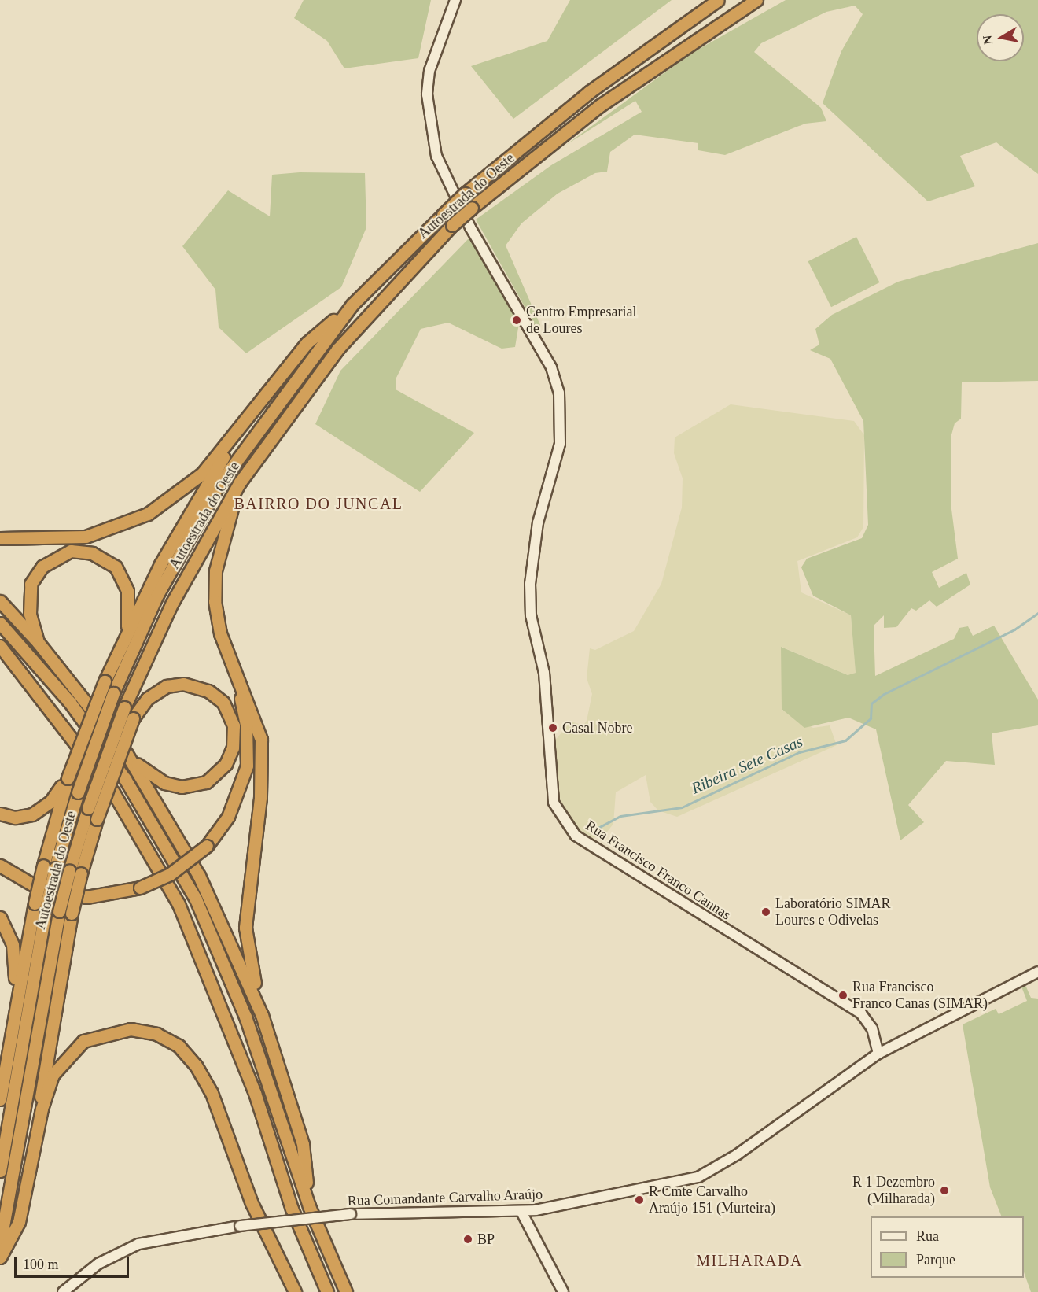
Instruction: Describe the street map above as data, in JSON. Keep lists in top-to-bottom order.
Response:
{
  "streets": {
    "highway": ["Autoestrada do Oeste"],
    "street": ["Rua Francisco Franco Cannas", "Rua Comandante Carvalho Araújo"]
  },
  "crossings": [
    ["Rua Francisco Franco Cannas", "Rua Comandante Carvalho Araújo"]
  ],
  "districts": ["BAIRRO DO JUNCAL", "MILHARADA"],
  "water": ["Ribeira Sete Casas"],
  "places": [
    "Centro Empresarial de Loures",
    "Casal Nobre",
    "Laboratório SIMAR Loures e Odivelas",
    "Rua Francisco Franco Canas (SIMAR)",
    "R 1 Dezembro (Milharada)",
    "R Cmte Carvalho Araújo 151 (Murteira)",
    "BP"
  ],
  "legend": ["Rua", "Parque"],
  "scale_bar": "100 m",
  "north": "left"
}
